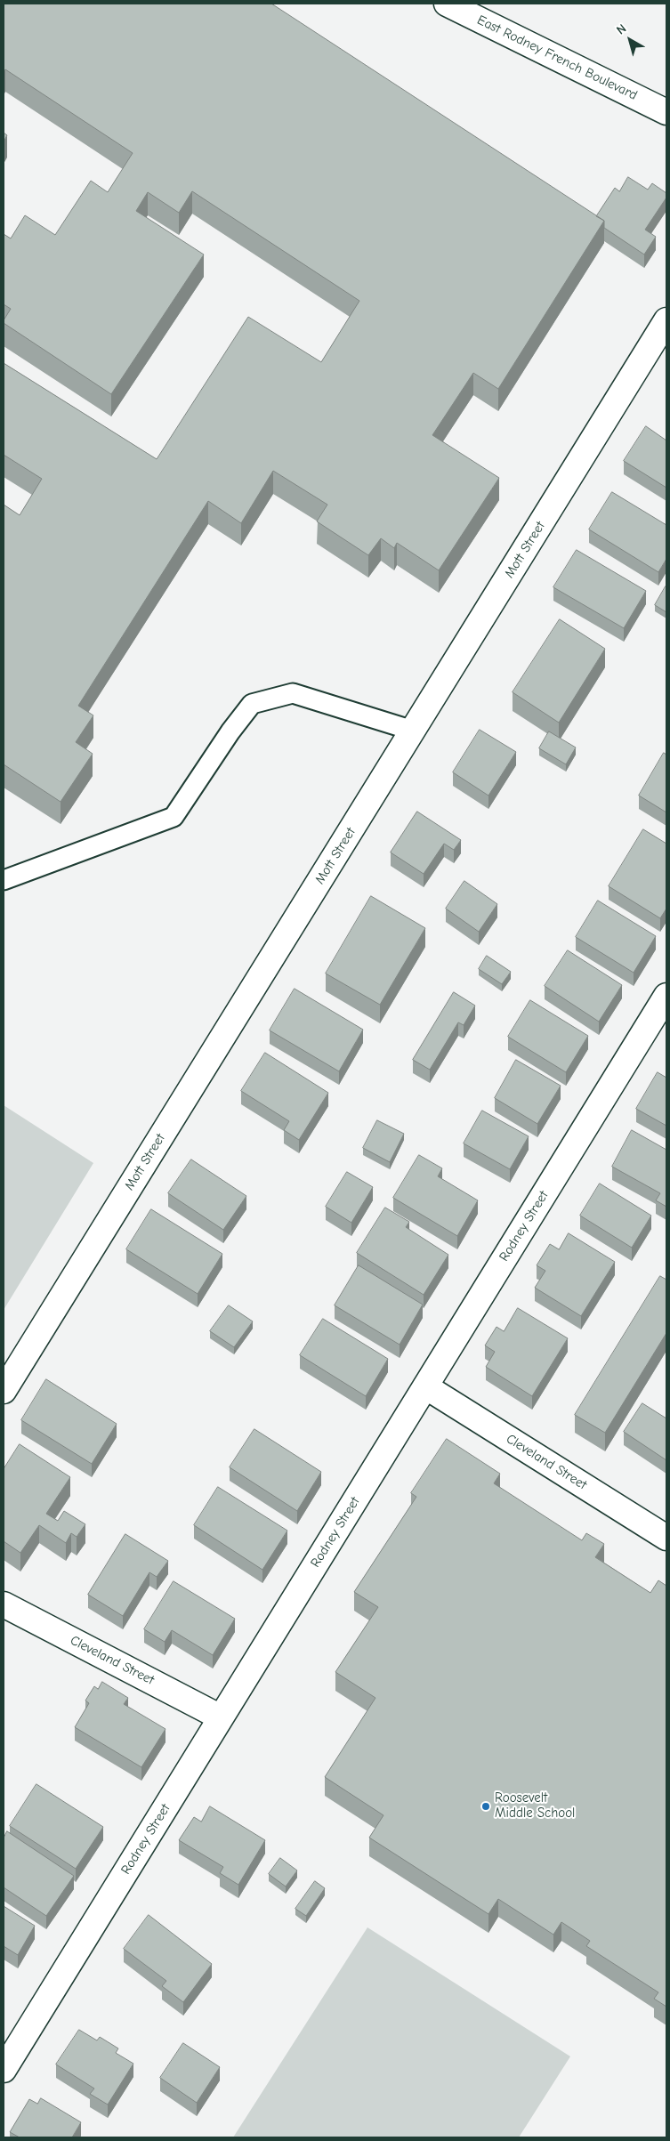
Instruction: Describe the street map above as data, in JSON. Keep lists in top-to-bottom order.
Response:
{
  "streets": {
    "street": [
      "East Rodney French Boulevard",
      "Mott Street",
      "Rodney Street",
      "Cleveland Street"
    ]
  },
  "crossings": [
    ["Rodney Street", "Cleveland Street"]
  ],
  "places": ["Roosevelt Middle School"],
  "north": "top left"
}
